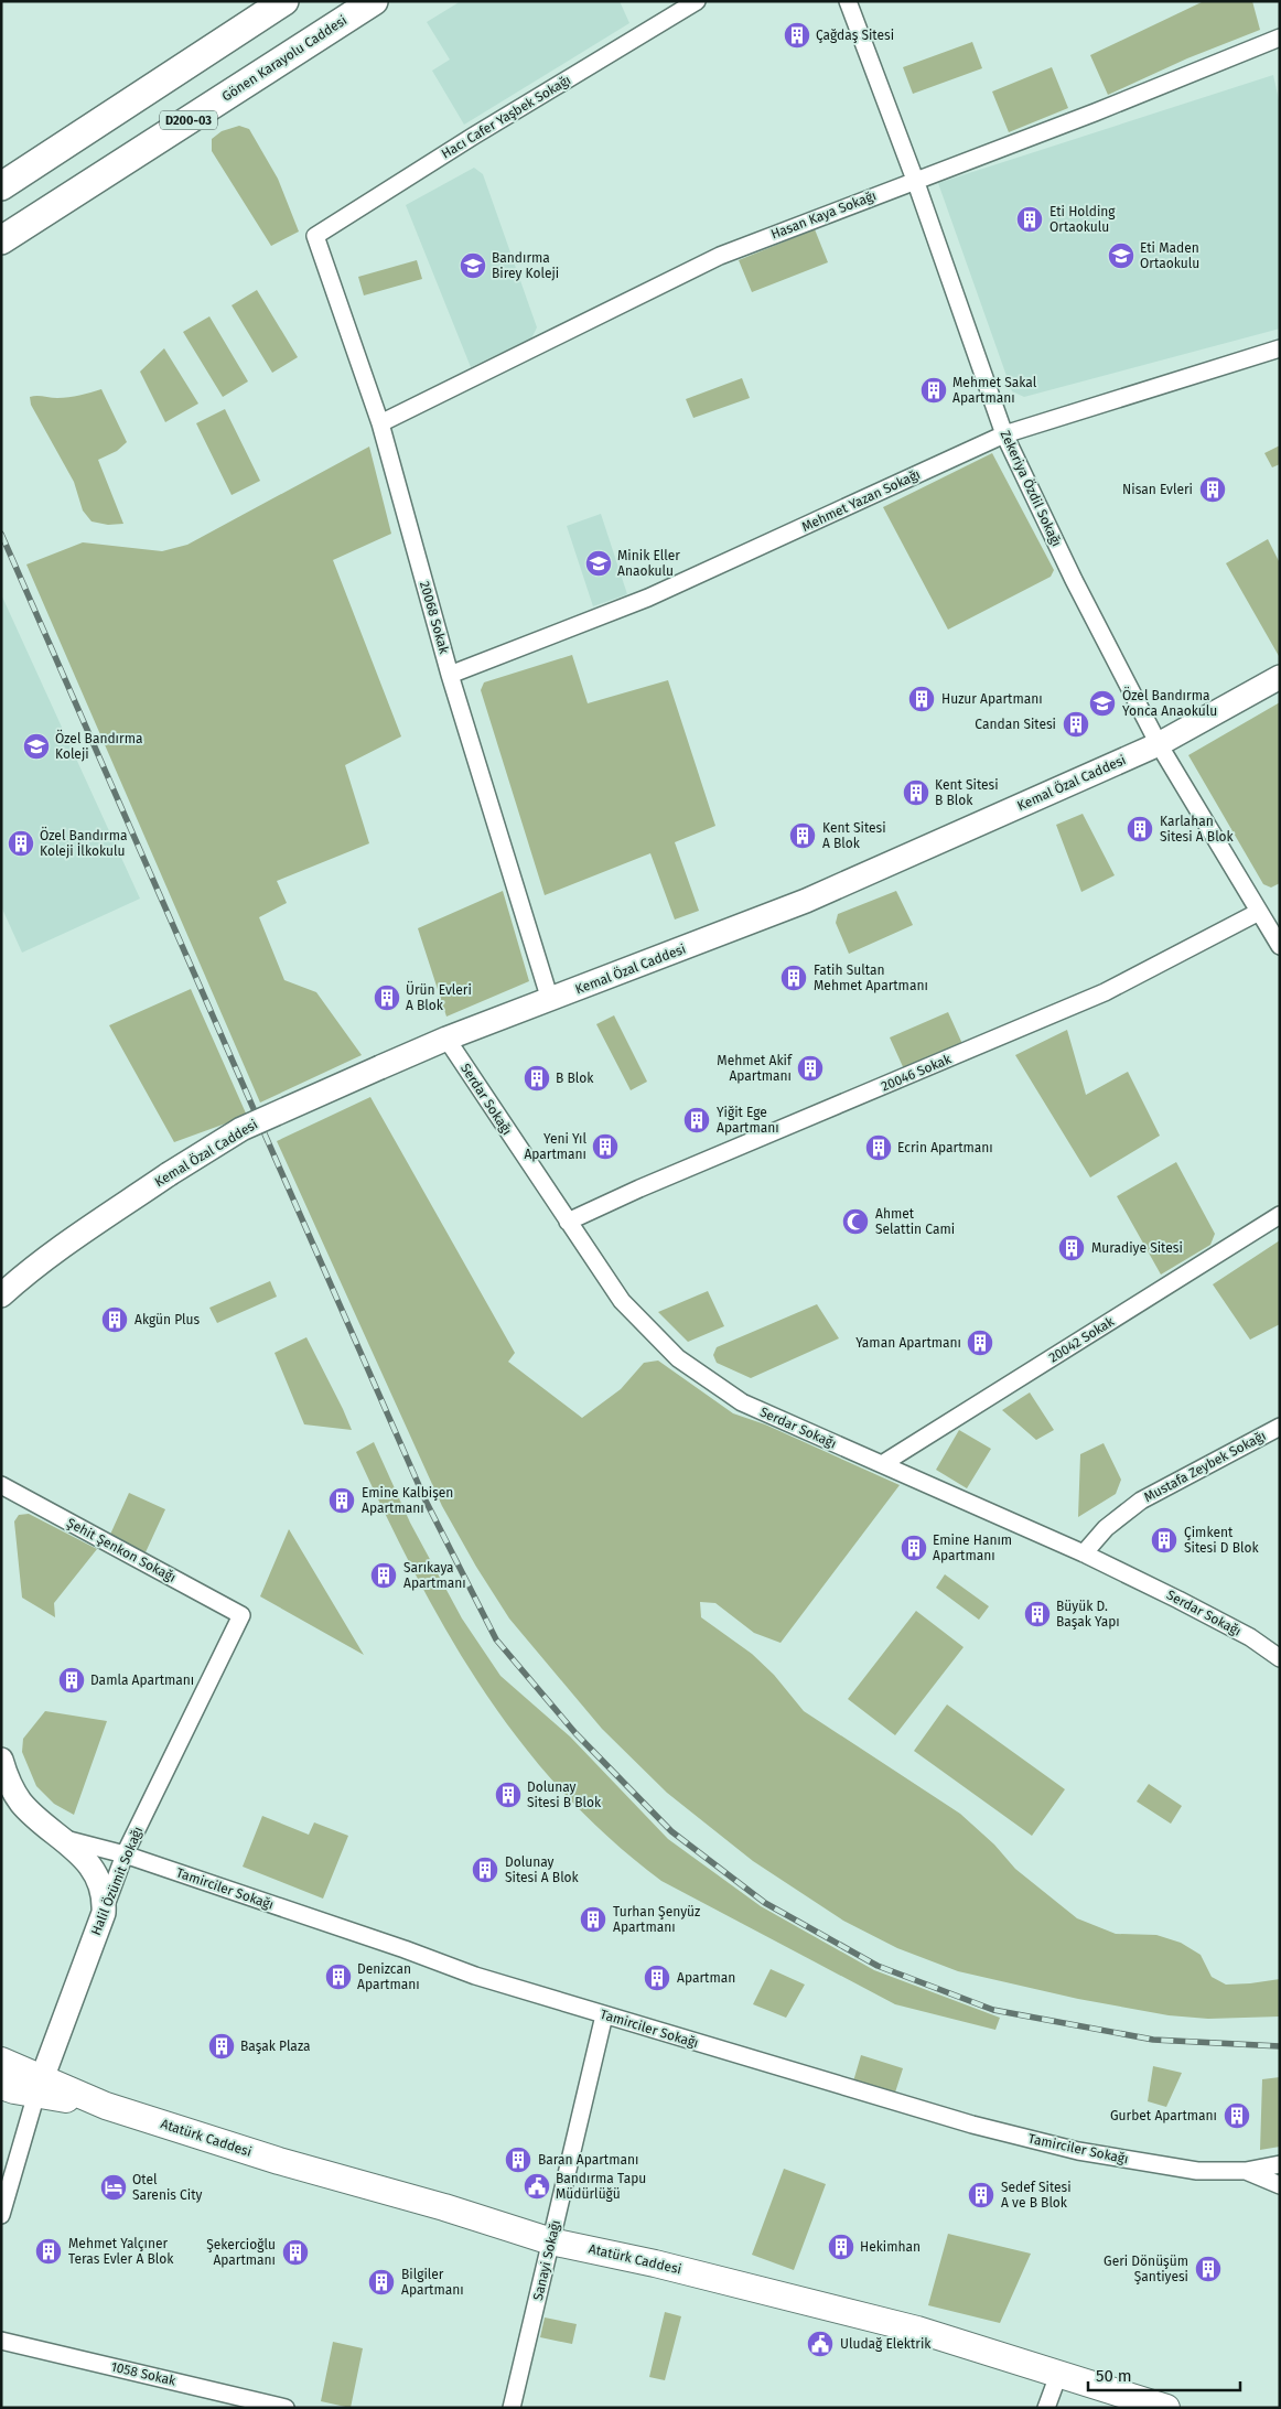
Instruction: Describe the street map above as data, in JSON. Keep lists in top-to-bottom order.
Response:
{
  "streets": {
    "highway": ["Gönen Karayolu Caddesi", "D200-03"],
    "main road": [
      "Kemal Özal Caddesi",
      "Halil Özümit Sokağı",
      "Tamirciler Sokağı",
      "Atatürk Caddesi"
    ],
    "street": [
      "Hacı Cafer Yaşbek Sokağı",
      "Hasan Kaya Sokağı",
      "Zekeriya Özdil Sokağı",
      "Mehmet Yazan Sokağı",
      "20068 Sokak",
      "20046 Sokak",
      "Serdar Sokağı",
      "20042 Sokak",
      "Mustafa Zeybek Sokağı",
      "Şehit Şenkon Sokağı",
      "Sanayi Sokağı",
      "1058 Sokak"
    ]
  },
  "crossings": [
    ["Hacı Cafer Yaşbek Sokağı", "20068 Sokak"],
    ["Hasan Kaya Sokağı", "Zekeriya Özdil Sokağı"],
    ["Hasan Kaya Sokağı", "20068 Sokak"],
    ["Zekeriya Özdil Sokağı", "Mehmet Yazan Sokağı"],
    ["Zekeriya Özdil Sokağı", "Kemal Özal Caddesi"],
    ["Zekeriya Özdil Sokağı", "20046 Sokak"],
    ["Mehmet Yazan Sokağı", "20068 Sokak"],
    ["20068 Sokak", "Kemal Özal Caddesi"],
    ["Kemal Özal Caddesi", "Serdar Sokağı"],
    ["20046 Sokak", "Serdar Sokağı"],
    ["Serdar Sokağı", "20042 Sokak"],
    ["Serdar Sokağı", "Mustafa Zeybek Sokağı"],
    ["Şehit Şenkon Sokağı", "Halil Özümit Sokağı"],
    ["Halil Özümit Sokağı", "Tamirciler Sokağı"],
    ["Halil Özümit Sokağı", "Atatürk Caddesi"],
    ["Tamirciler Sokağı", "Sanayi Sokağı"],
    ["Atatürk Caddesi", "Sanayi Sokağı"]
  ],
  "places": {
    "building": [
      "Çağdaş Sitesi",
      "Eti Holding Ortaokulu",
      "Mehmet Sakal Apartmanı",
      "Nisan Evleri",
      "Huzur Apartmanı",
      "Candan Sitesi",
      "Kent Sitesi B Blok",
      "Karlahan Sitesi A Blok",
      "Kent Sitesi A Blok",
      "Özel Bandırma Koleji İlkokulu",
      "Fatih Sultan Mehmet Apartmanı",
      "Ürün Evleri A Blok",
      "Mehmet Akif Apartmanı",
      "B Blok",
      "Yiğit Ege Apartmanı",
      "Yeni Yıl Apartmanı",
      "Ecrin Apartmanı",
      "Muradiye Sitesi",
      "Akgün Plus",
      "Yaman Apartmanı",
      "Emine Kalbişen Apartmanı",
      "Çimkent Sitesi D Blok",
      "Emine Hanım Apartmanı",
      "Sarıkaya Apartmanı",
      "Büyük D. Başak Yapı",
      "Damla Apartmanı",
      "Dolunay Sitesi B Blok",
      "Dolunay Sitesi A Blok",
      "Turhan Şenyüz Apartmanı",
      "Denizcan Apartmanı",
      "Apartman",
      "Başak Plaza",
      "Gurbet Apartmanı",
      "Baran Apartmanı",
      "Sedef Sitesi A ve B Blok",
      "Hekimhan",
      "Mehmet Yalçıner Teras Evler A Blok",
      "Şekercioğlu Apartmanı",
      "Geri Dönüşüm Şantiyesi",
      "Bilgiler Apartmanı"
    ],
    "school or university": [
      "Eti Maden Ortaokulu",
      "Bandırma Birey Koleji",
      "Minik Eller Anaokulu",
      "Özel Bandırma Yonca Anaokulu",
      "Özel Bandırma Koleji"
    ],
    "mosque": ["Ahmet Selattin Cami"],
    "public building": ["Bandırma Tapu Müdürlüğü", "Uludağ Elektrik"],
    "hotel": ["Otel Sarenis City"]
  },
  "scale_bar": "50 m"
}
